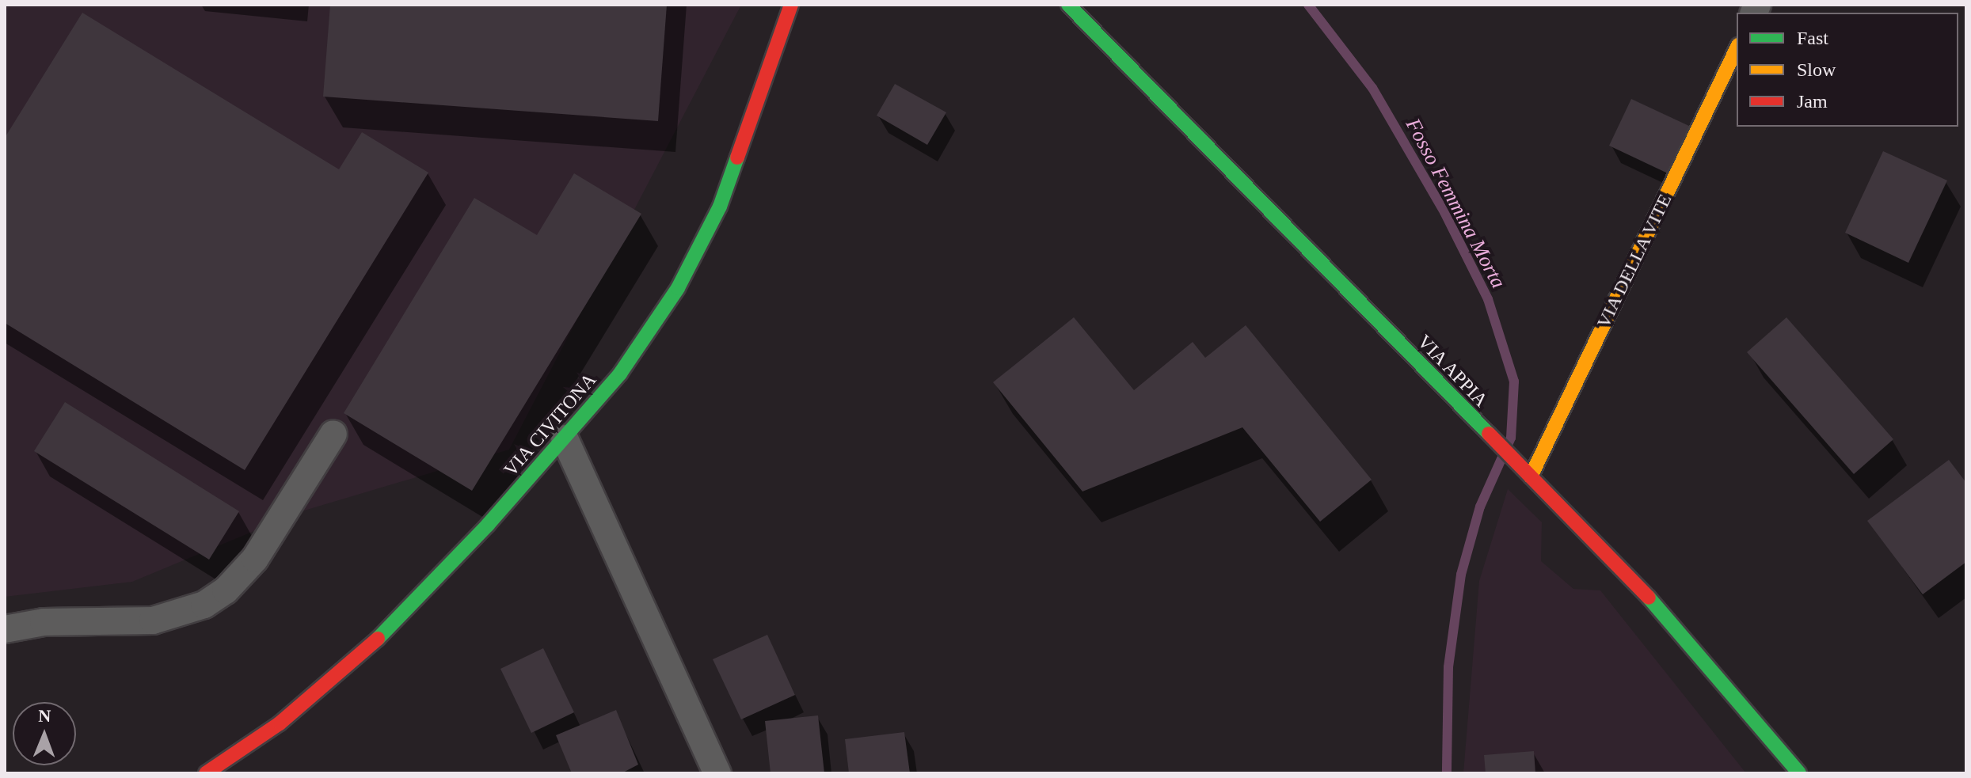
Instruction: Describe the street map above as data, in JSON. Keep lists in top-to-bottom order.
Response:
{
  "streets": {
    "street": ["VIA DELLA VITE", "VIA APPIA", "VIA CIVITONA"]
  },
  "crossings": [
    ["VIA DELLA VITE", "VIA APPIA"]
  ],
  "water": ["Fosso Femmina Morta"],
  "legend": ["Fast", "Slow", "Jam"],
  "north": "top"
}
